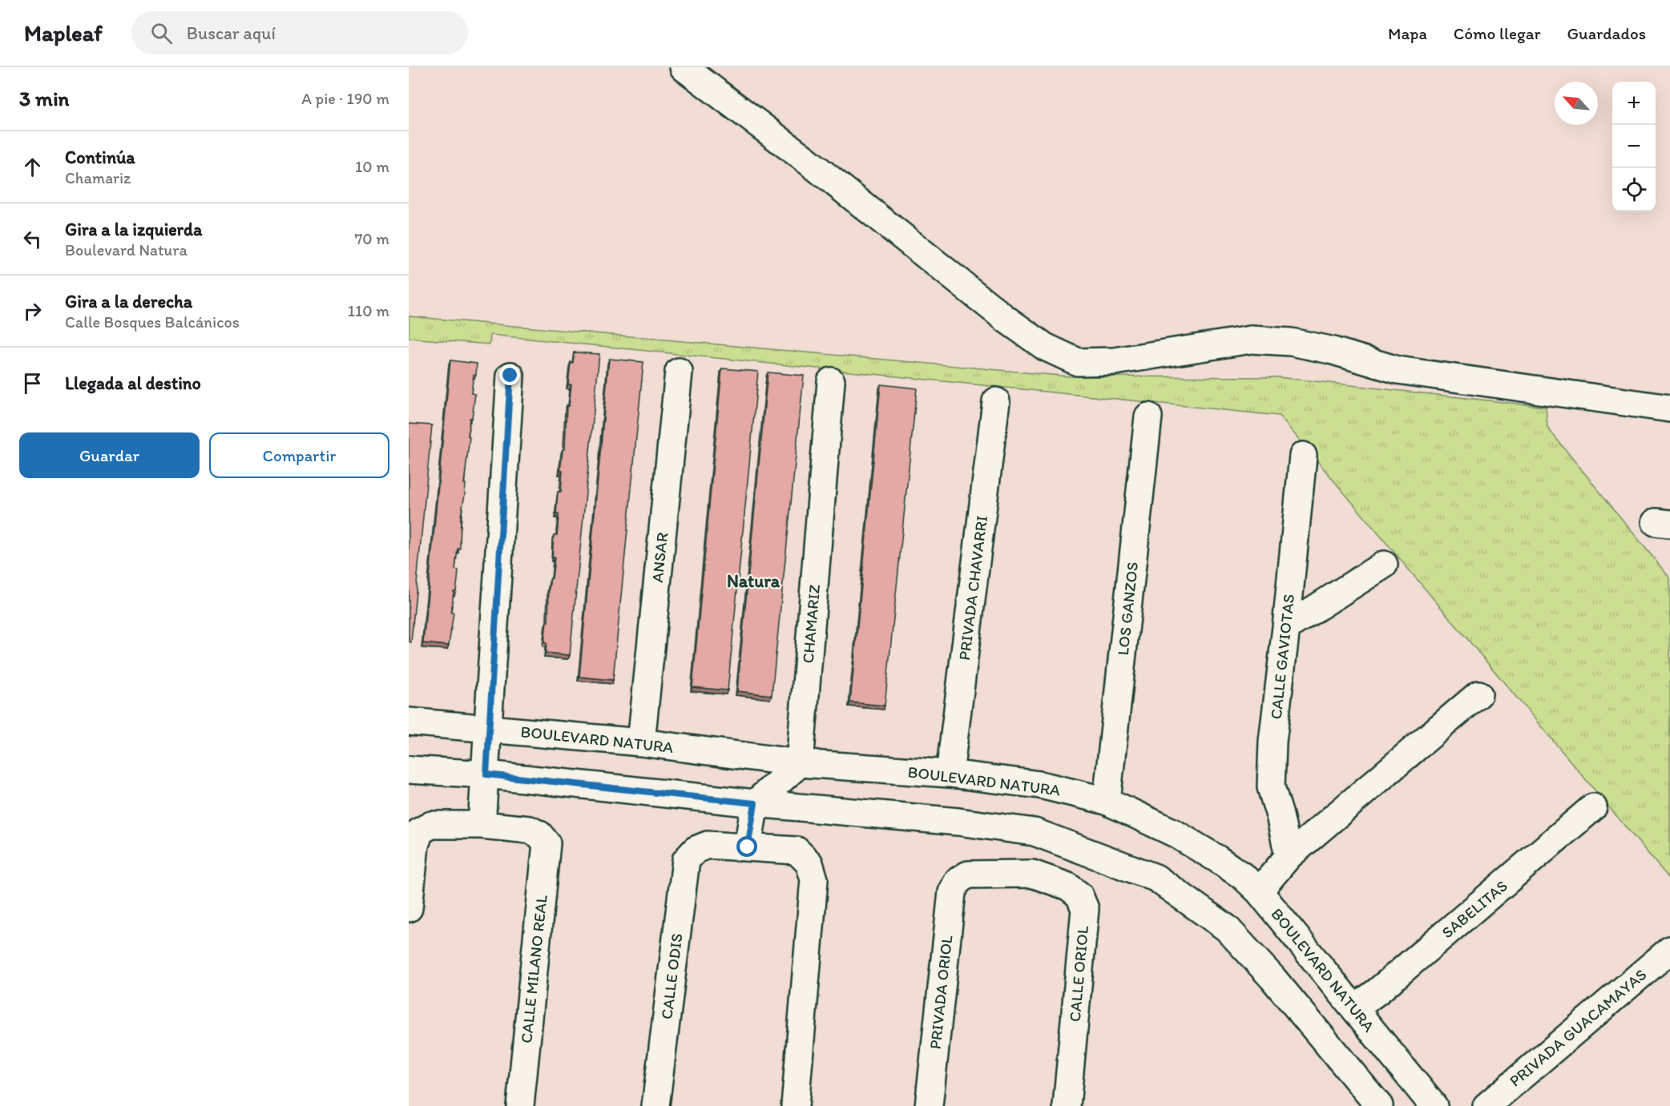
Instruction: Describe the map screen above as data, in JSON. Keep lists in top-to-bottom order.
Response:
{
  "streets": {
    "street": [
      "ANSAR",
      "PRIVADA CHAVARRI",
      "LOS GANZOS",
      "CHAMARIZ",
      "CALLE GAVIOTAS",
      "BOULEVARD NATURA",
      "SABELITAS",
      "CALLE MILANO REAL",
      "CALLE ORIOL",
      "CALLE ODIS",
      "PRIVADA ORIOL",
      "PRIVADA GUACAMAYAS"
    ]
  },
  "crossings": [
    ["ANSAR", "BOULEVARD NATURA"],
    ["PRIVADA CHAVARRI", "BOULEVARD NATURA"],
    ["LOS GANZOS", "BOULEVARD NATURA"],
    ["CHAMARIZ", "BOULEVARD NATURA"],
    ["BOULEVARD NATURA", "SABELITAS"],
    ["CALLE ORIOL", "PRIVADA ORIOL"]
  ],
  "districts": ["Natura"],
  "north": "top left",
  "page": {
    "header": "Mapleaf",
    "search": "Buscar aquí",
    "nav": ["Mapa", "Cómo llegar", "Guardados"],
    "heading": ["3 min", "A pie · 190 m"],
    "map_buttons": ["+", "−"],
    "list": [
      ["Continúa", "Chamariz", "10 m"],
      ["Gira a la izquierda", "Boulevard Natura", "70 m"],
      ["Gira a la derecha", "Calle Bosques Balcánicos", "110 m"],
      "Llegada al destino"
    ],
    "buttons": ["Guardar", "Compartir"]
  }
}
